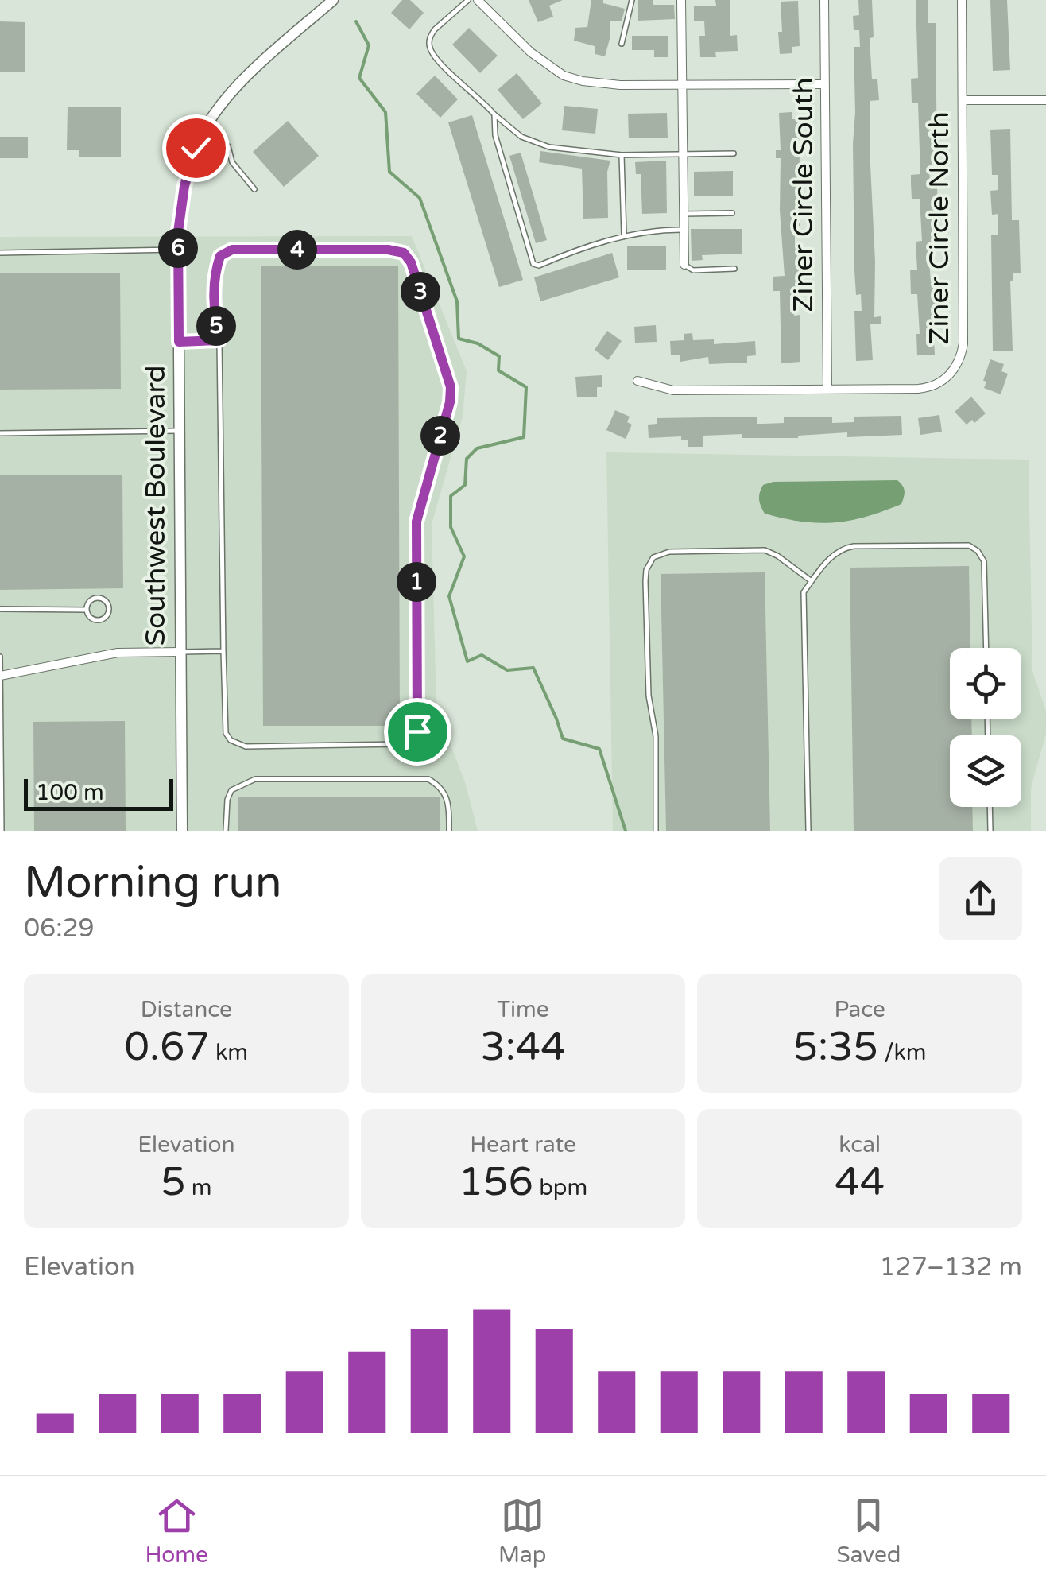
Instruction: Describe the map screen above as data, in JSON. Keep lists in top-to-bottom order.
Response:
{
  "streets": {
    "street": ["Ziner Circle South", "Ziner Circle North", "Southwest Boulevard"]
  },
  "crossings": [
    ["Ziner Circle South", "Ziner Circle North"]
  ],
  "scale_bar": "100 m",
  "page": {
    "pins": [
      "6",
      "4",
      "3",
      "5",
      "2",
      "1"
    ],
    "scale": "100 m",
    "heading": ["Morning run", "06:29"],
    "stats": [
      ["Distance", "0.67 km"],
      ["Time", "3:44"],
      ["Pace", "5:35 /km"],
      ["Elevation", "5 m"],
      ["Heart rate", "156 bpm"],
      ["kcal", "44"]
    ],
    "chart": ["Elevation", "127–132 m"],
    "tabs": ["Home", "Map", "Saved"]
  }
}
